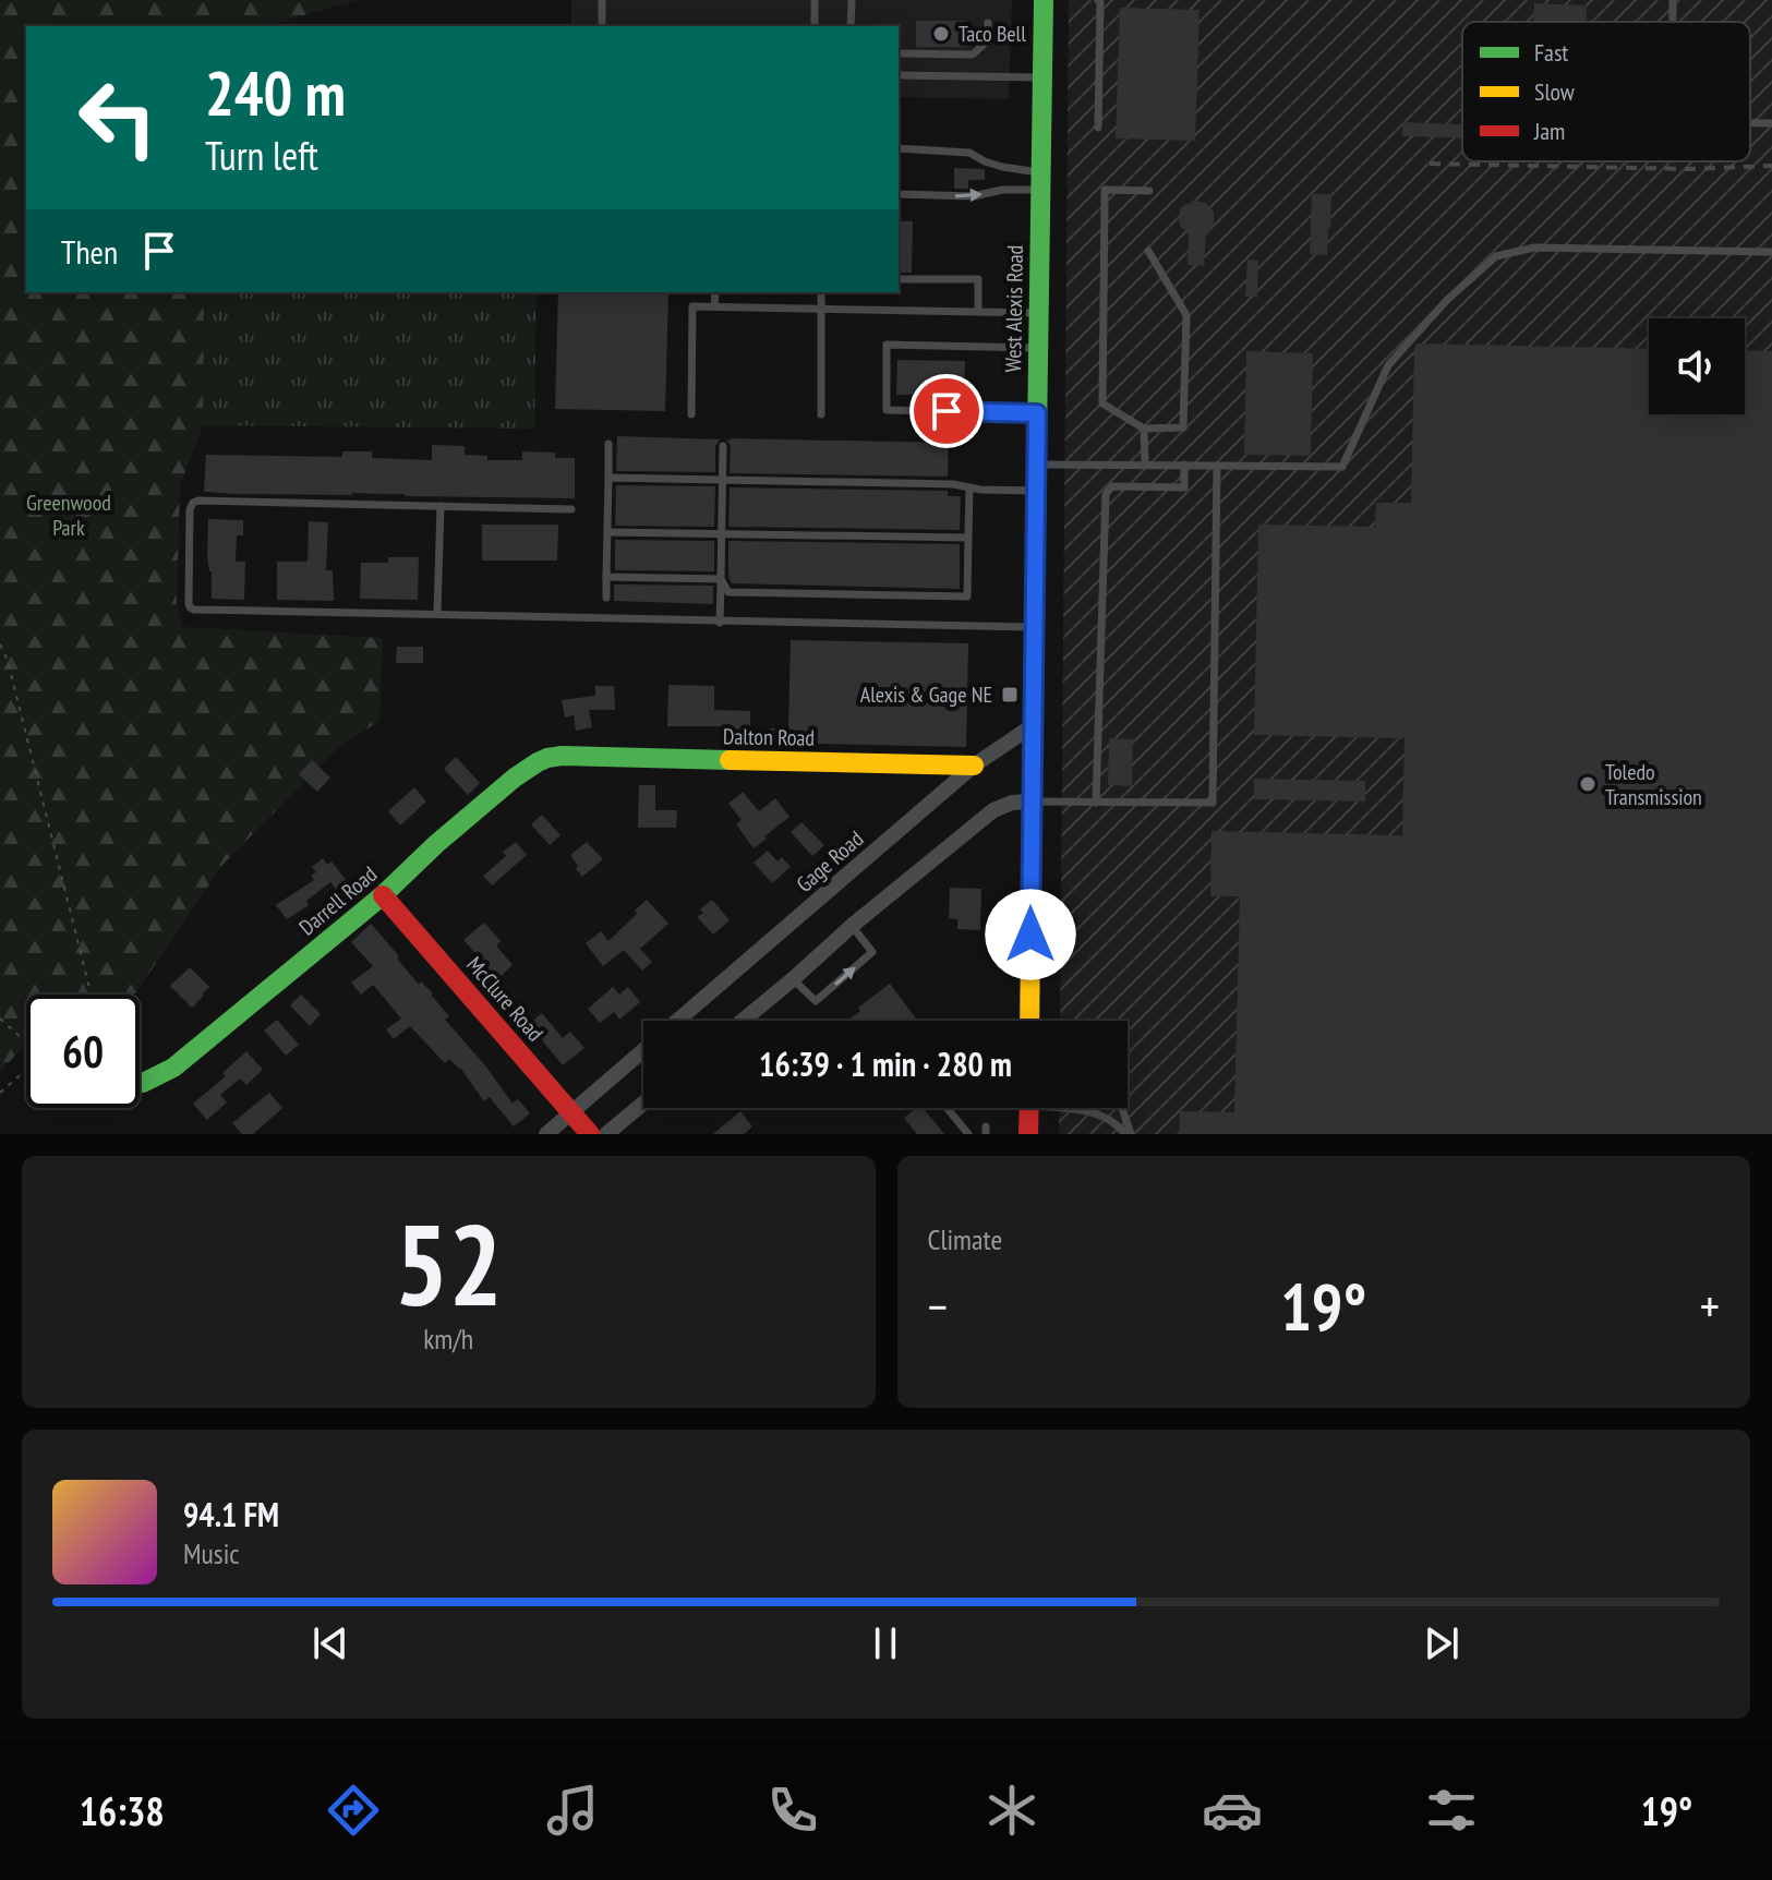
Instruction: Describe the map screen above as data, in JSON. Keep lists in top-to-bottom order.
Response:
{
  "streets": {
    "street": [
      "West Alexis Road",
      "Dalton Road",
      "Gage Road",
      "Darrell Road",
      "McClure Road"
    ]
  },
  "crossings": [
    ["West Alexis Road", "Gage Road"],
    ["Dalton Road", "Gage Road"],
    ["Dalton Road", "Darrell Road"],
    ["Gage Road", "McClure Road"],
    ["Darrell Road", "McClure Road"]
  ],
  "parks": ["Greenwood Park"],
  "places": {
    "other": ["Taco Bell", "Toledo Transmission"],
    "transit": ["Alexis & Gage NE"]
  },
  "legend": ["Fast", "Slow", "Jam"],
  "page": {
    "turn": ["240 m", "Turn left"],
    "then": "Then",
    "limit": "60",
    "trip": "16:39 · 1 min · 280 m",
    "tile": [
      ["52", "km/h"],
      "Climate"
    ],
    "heat": ["−", "19°", "+"],
    "song": ["94.1 FM", "Music"],
    "tabs": ["16:38", "19°"]
  }
}
